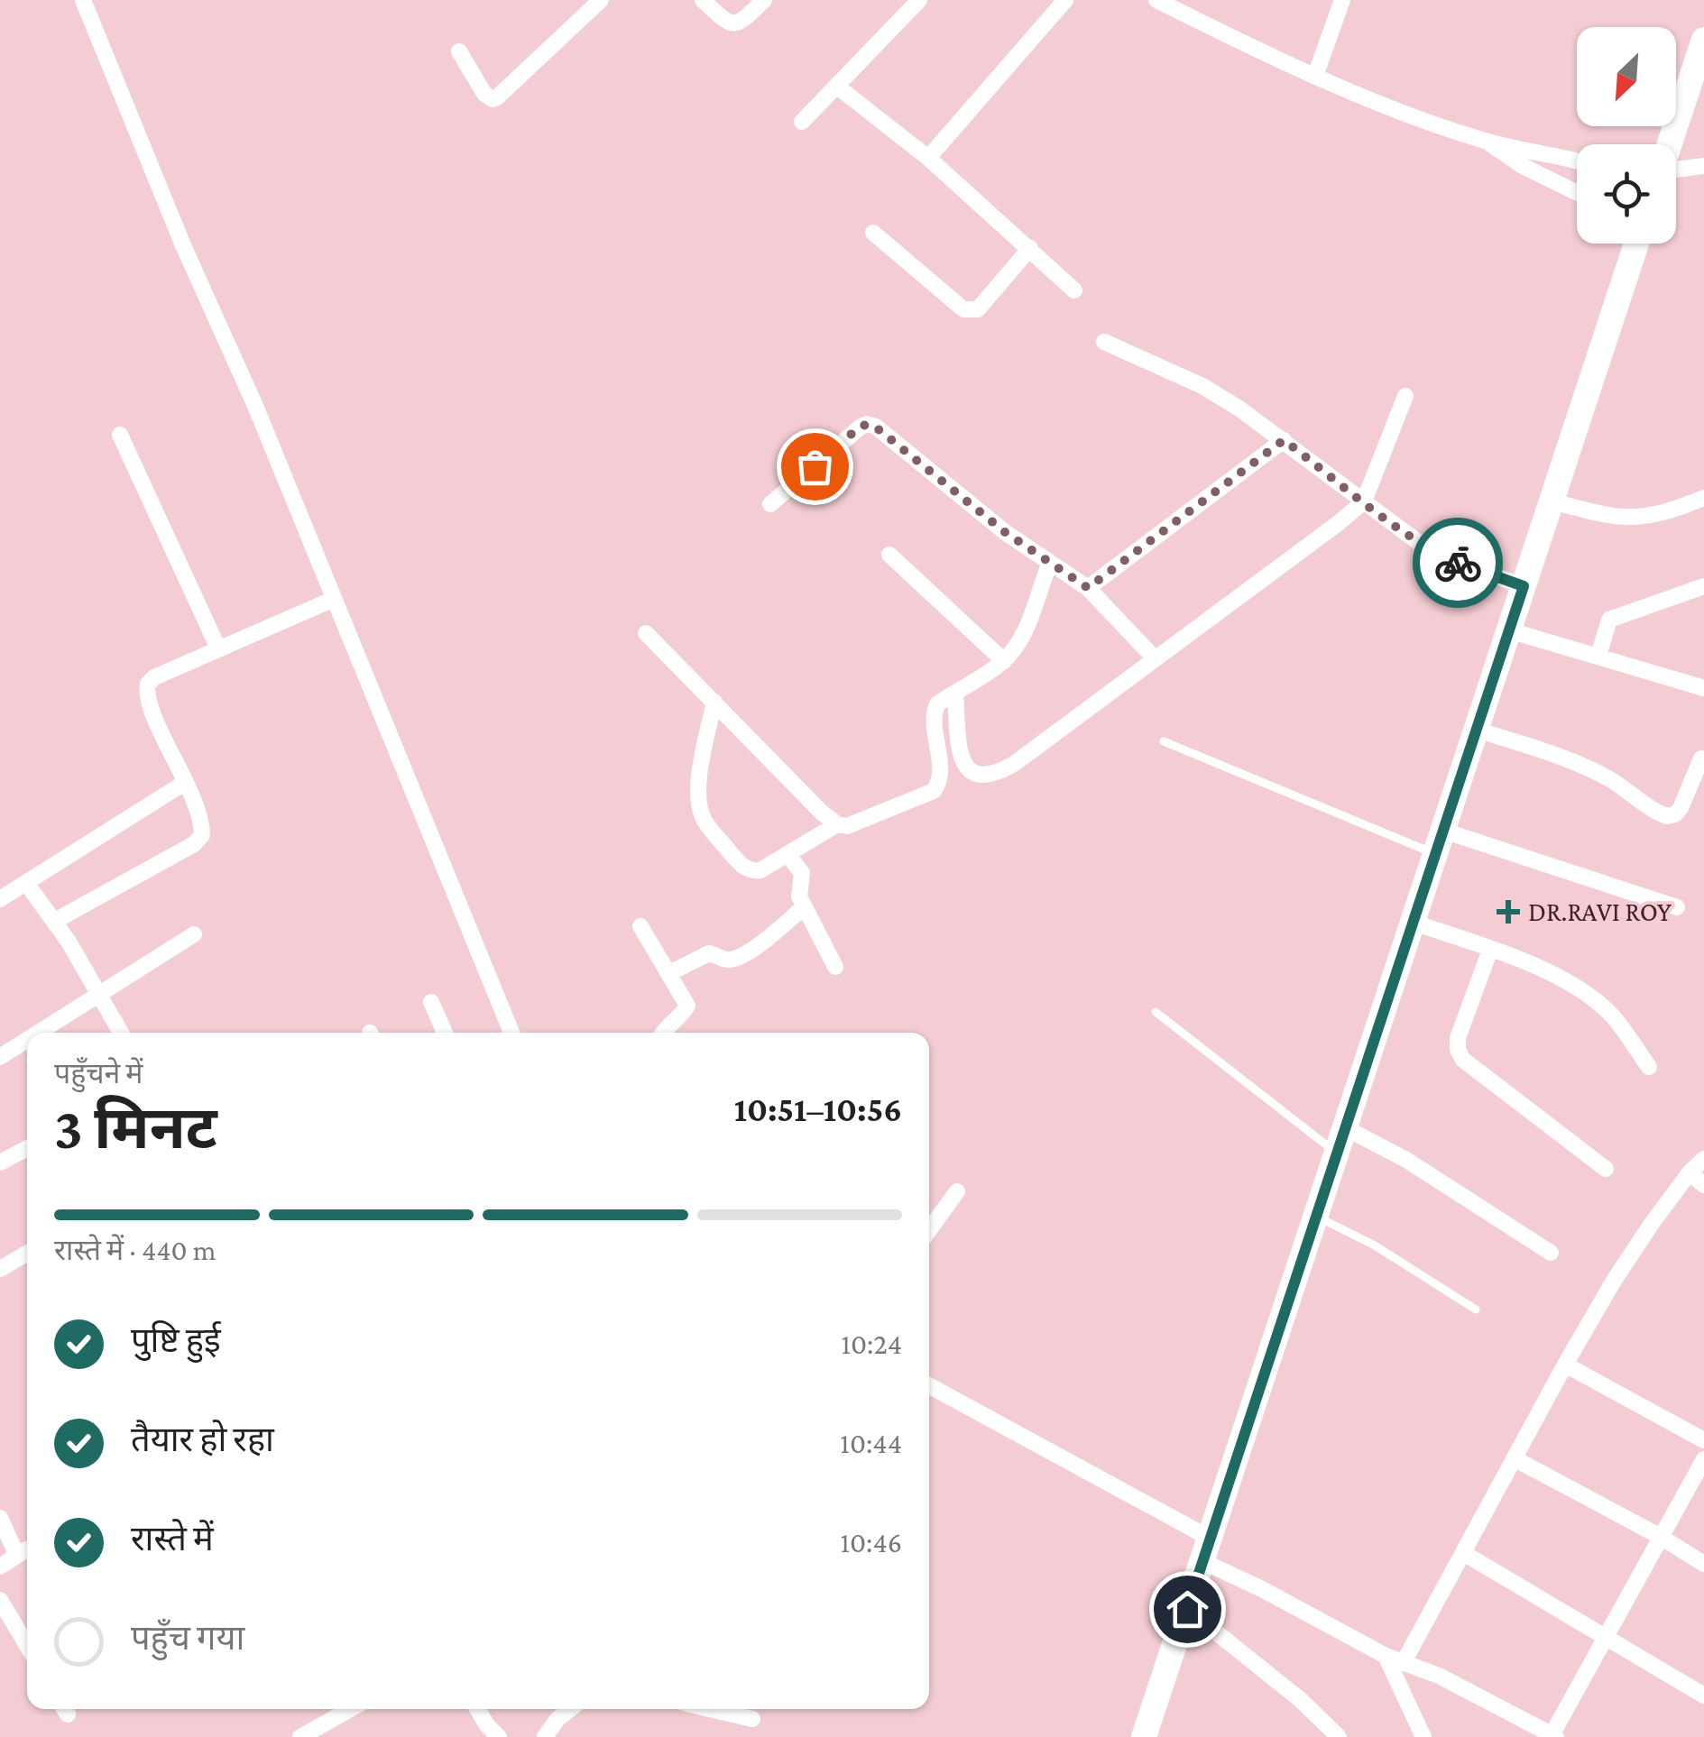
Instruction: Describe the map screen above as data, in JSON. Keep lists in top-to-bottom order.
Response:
{
  "places": {
    "health": ["DR.RAVI ROY"]
  },
  "north": "bottom left",
  "page": {
    "heading": ["3 मिनट", "पहुँचने में", "10:51–10:56"],
    "bar": "रास्ते में · 440 m",
    "list": [
      ["पुष्टि हुई", "10:24"],
      ["तैयार हो रहा", "10:44"],
      ["रास्ते में", "10:46"],
      "पहुँच गया"
    ]
  }
}
